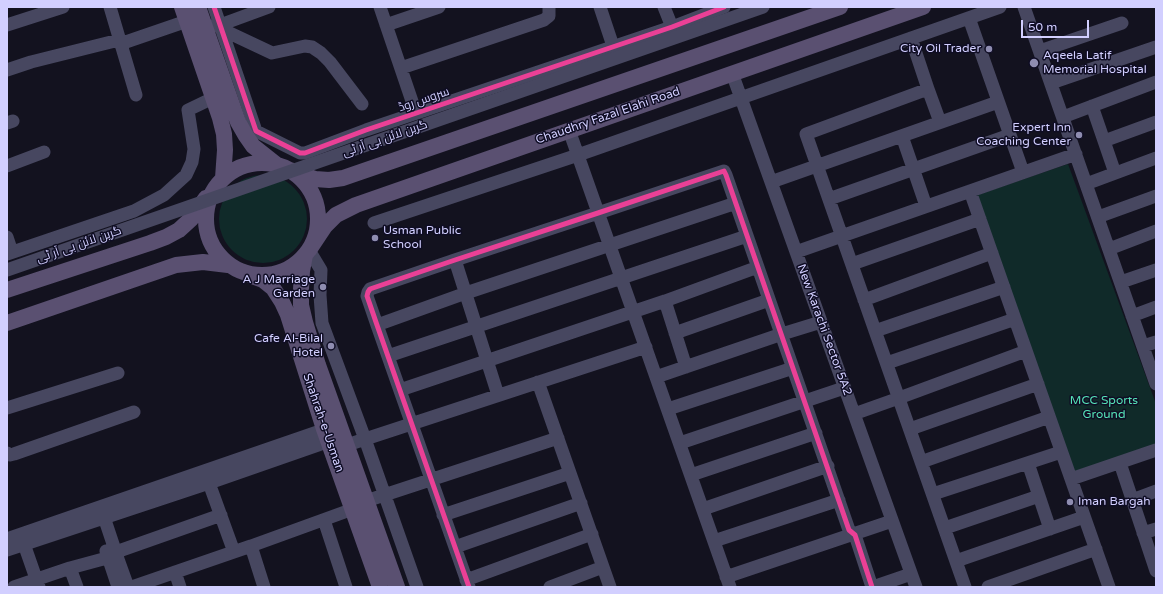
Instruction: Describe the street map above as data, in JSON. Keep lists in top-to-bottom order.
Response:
{
  "streets": {
    "main road": ["Chaudhry Fazal Elahi Road", "Shahrah-e-Usman"],
    "street": ["سروس روڈ", "گرین لائن بی آر ٹی", "New Karachi Sector 5A2"]
  },
  "crossings": [
    ["Chaudhry Fazal Elahi Road", "New Karachi Sector 5A2"],
    ["Chaudhry Fazal Elahi Road", "Shahrah-e-Usman"]
  ],
  "parks": ["MCC Sports Ground"],
  "places": [
    "City Oil Trader",
    "Aqeela Latif Memorial Hospital",
    "Expert Inn Coaching Center",
    "Usman Public School",
    "A J Marriage Garden",
    "Cafe Al-Bilal Hotel",
    "Iman Bargah"
  ],
  "scale_bar": "50 m"
}
